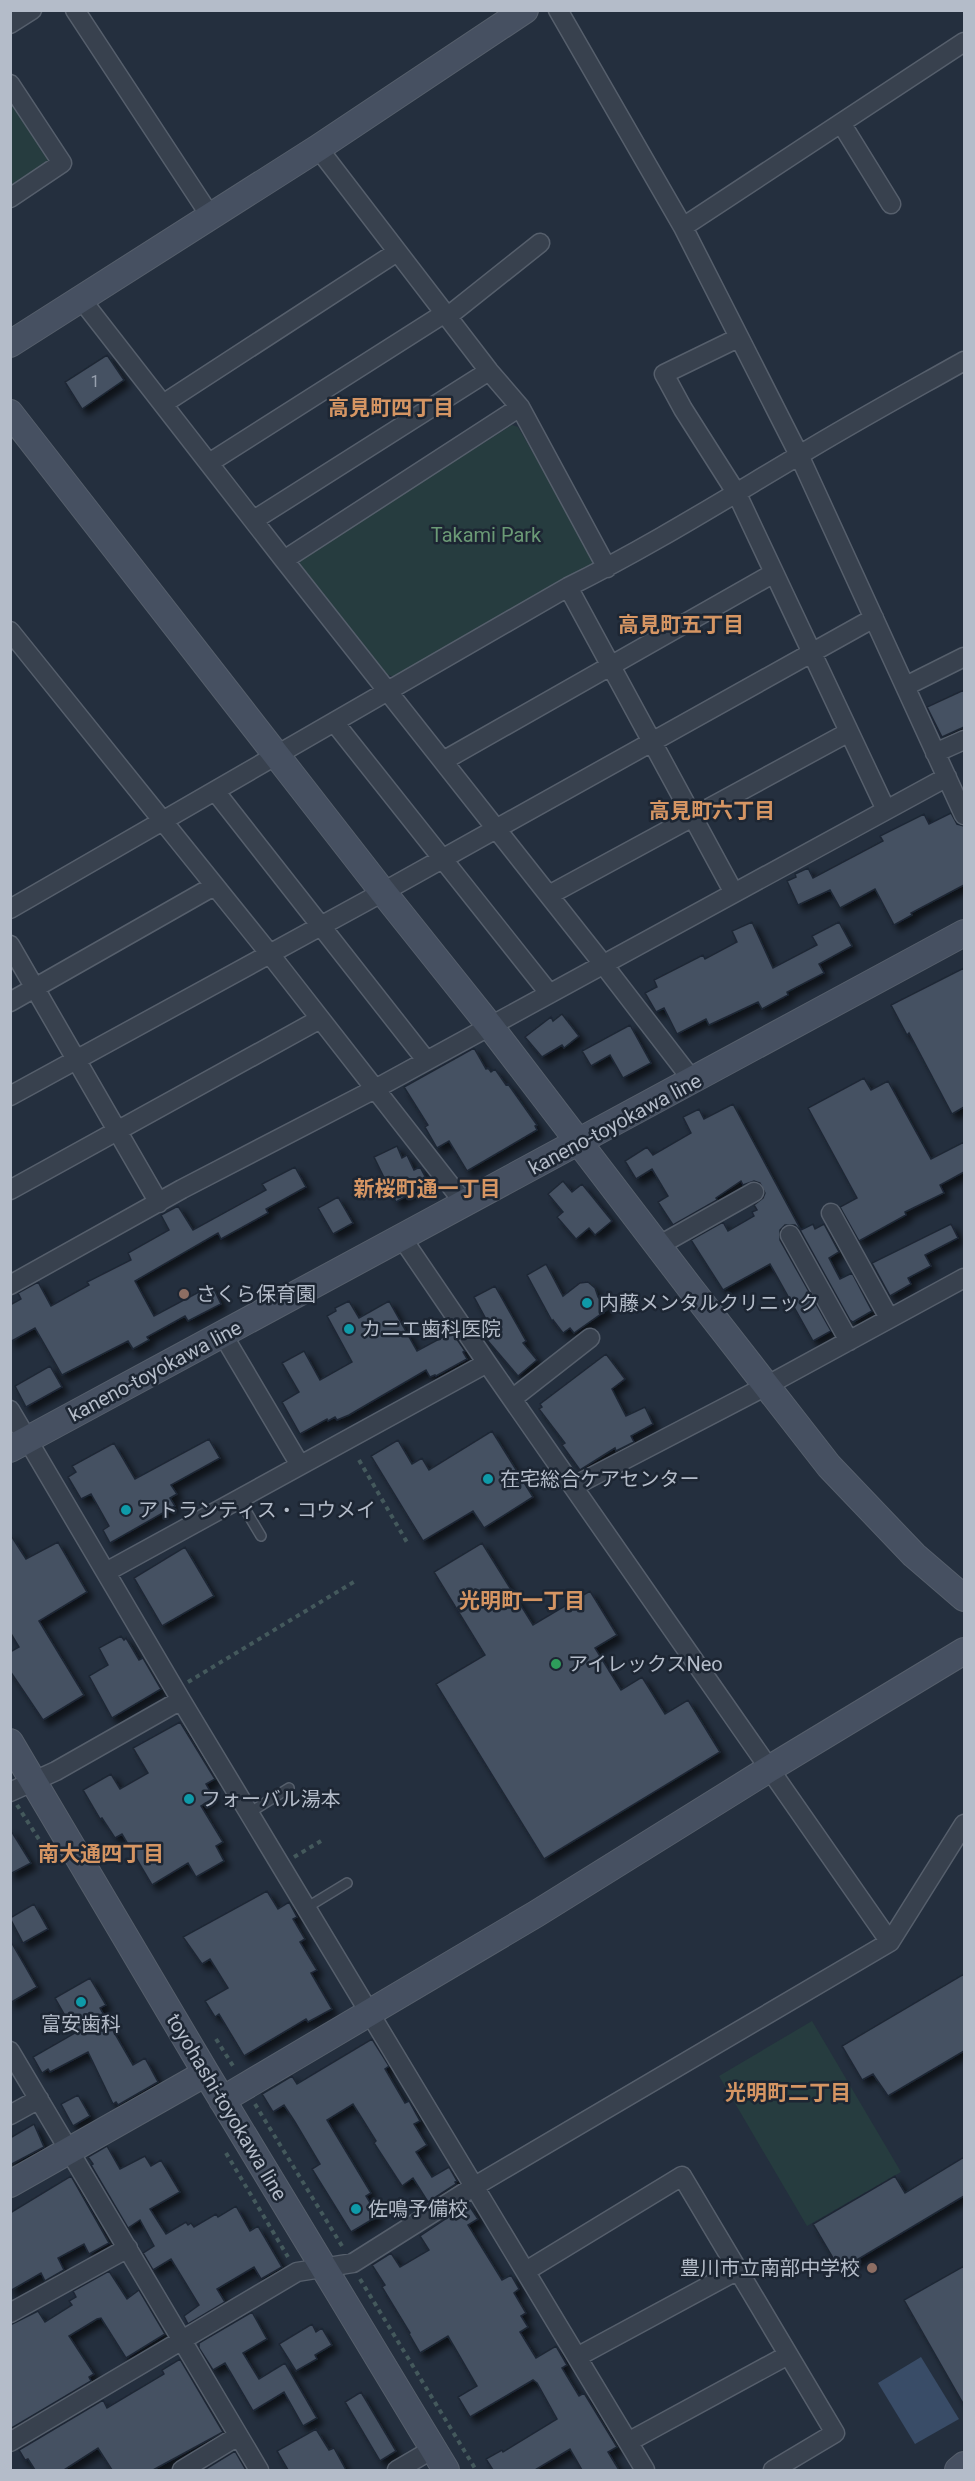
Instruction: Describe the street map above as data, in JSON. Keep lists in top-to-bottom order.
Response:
{
  "streets": {
    "street": ["kaneno-toyokawa line", "toyohashi-toyokawa line"]
  },
  "districts": [
    "高見町四丁目",
    "高見町五丁目",
    "高見町六丁目",
    "新桜町通一丁目",
    "光明町一丁目",
    "南大通四丁目",
    "光明町二丁目"
  ],
  "parks": ["Takami Park"],
  "places": [
    "さくら保育園",
    "内藤メンタルクリニック",
    "カニエ歯科医院",
    "在宅総合ケアセンター",
    "アトランティス・コウメイ",
    "アイレックスNeo",
    "フォーバル湯本",
    "富安歯科",
    "佐鳴予備校",
    "豊川市立南部中学校"
  ],
  "house_numbers": ["1"]
}
